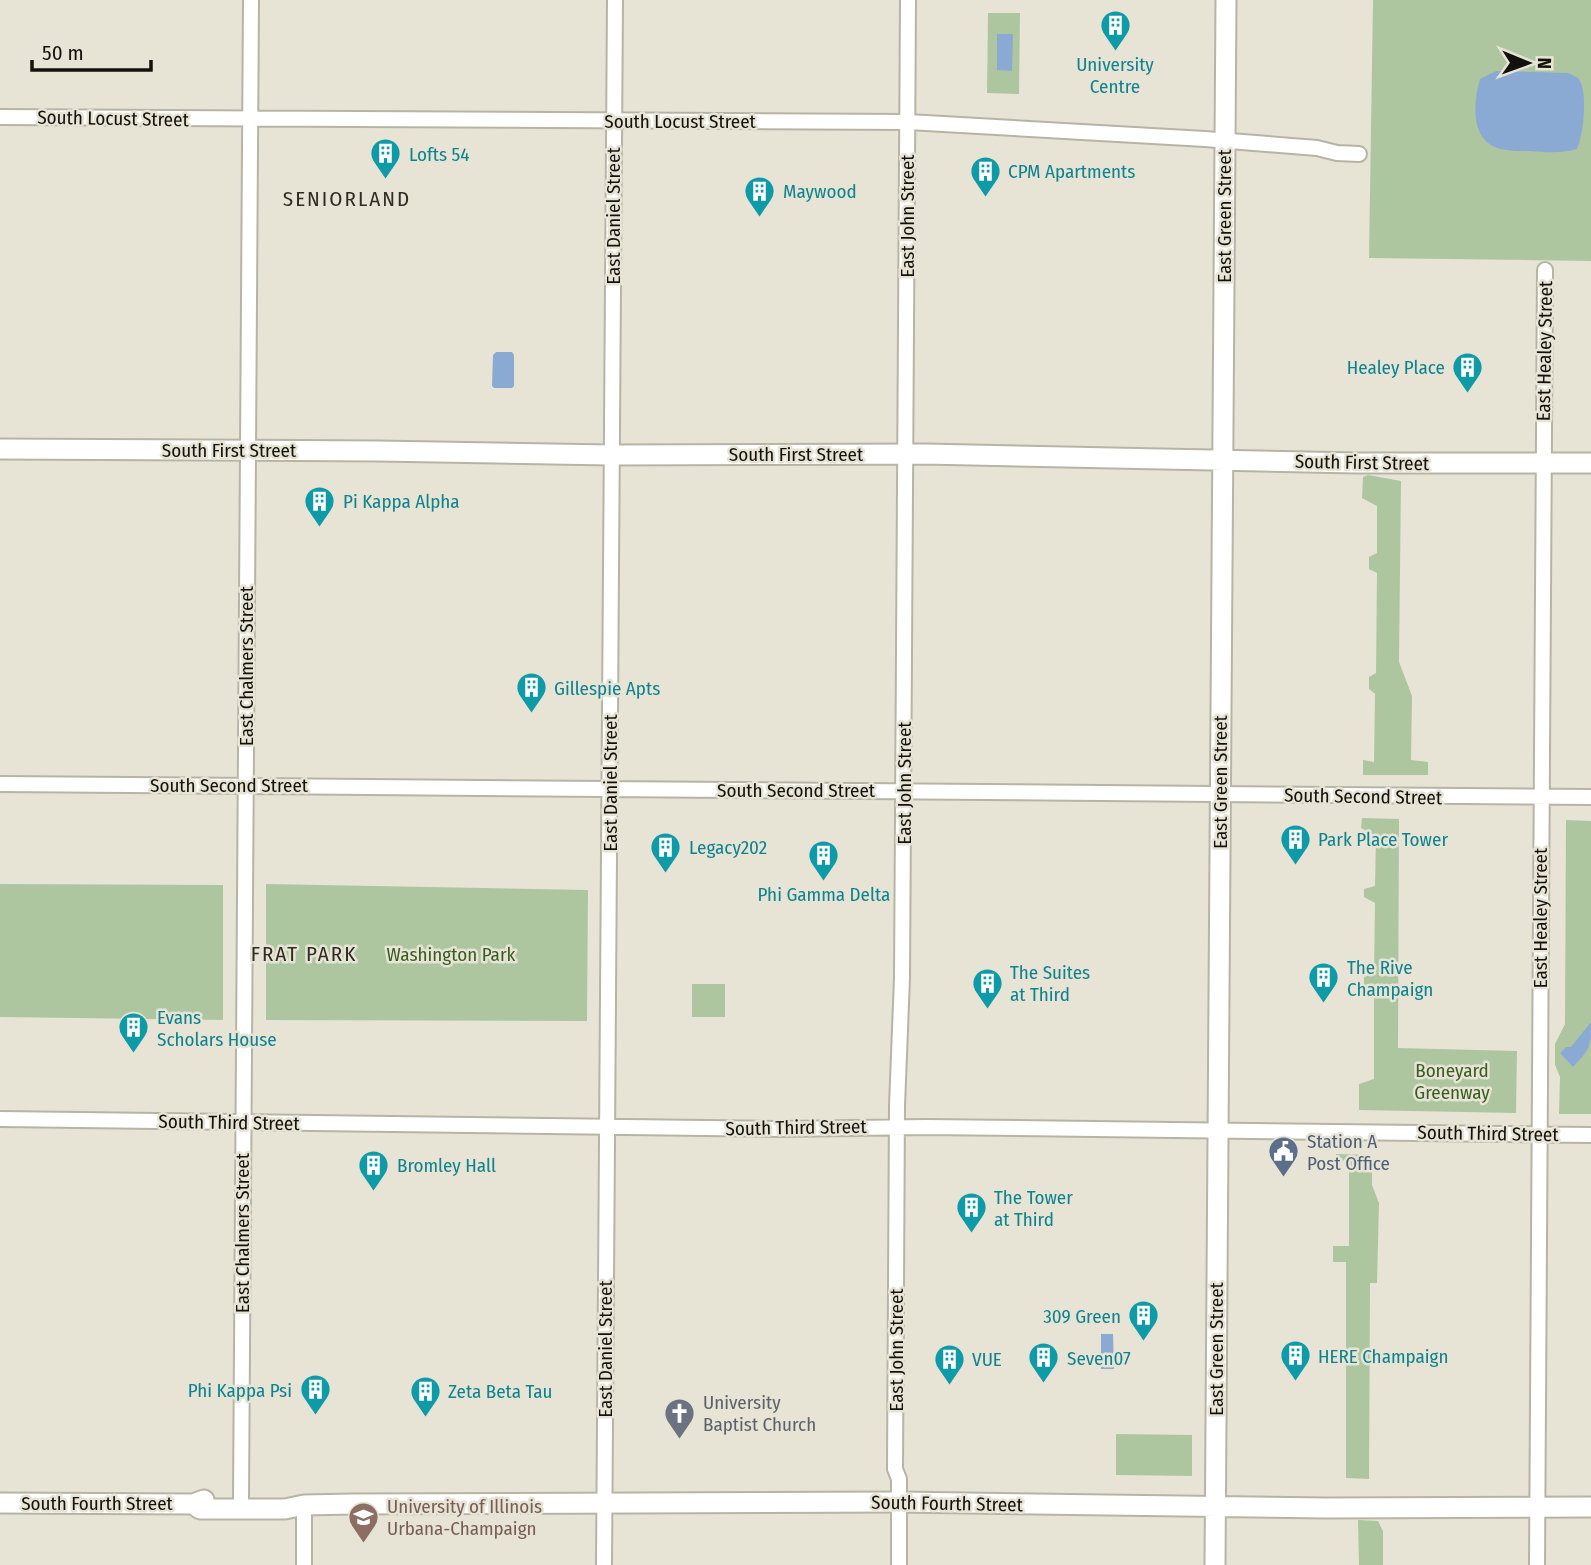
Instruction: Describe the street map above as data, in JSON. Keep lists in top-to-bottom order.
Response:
{
  "streets": {
    "street": [
      "South Locust Street",
      "East Daniel Street",
      "East John Street",
      "East Green Street",
      "East Healey Street",
      "South First Street",
      "East Chalmers Street",
      "South Second Street",
      "South Third Street",
      "South Fourth Street"
    ]
  },
  "crossings": [
    ["South Locust Street", "East Daniel Street"],
    ["South Locust Street", "East John Street"],
    ["South Locust Street", "East Green Street"],
    ["South Locust Street", "East Chalmers Street"],
    ["East Daniel Street", "South First Street"],
    ["East Daniel Street", "South Second Street"],
    ["East Daniel Street", "South Third Street"],
    ["East Daniel Street", "South Fourth Street"],
    ["East John Street", "South First Street"],
    ["East John Street", "South Second Street"],
    ["East John Street", "South Third Street"],
    ["East John Street", "South Fourth Street"],
    ["East Green Street", "South First Street"],
    ["East Green Street", "South Second Street"],
    ["East Green Street", "South Third Street"],
    ["East Green Street", "South Fourth Street"],
    ["East Healey Street", "South First Street"],
    ["East Healey Street", "South Second Street"],
    ["East Healey Street", "South Third Street"],
    ["East Healey Street", "South Fourth Street"],
    ["South First Street", "East Chalmers Street"],
    ["East Chalmers Street", "South Second Street"],
    ["East Chalmers Street", "South Third Street"],
    ["East Chalmers Street", "South Fourth Street"]
  ],
  "districts": ["SENIORLAND", "FRAT PARK"],
  "parks": ["Washington Park", "Boneyard Greenway"],
  "places": {
    "building": [
      "University Centre",
      "Lofts 54",
      "CPM Apartments",
      "Maywood",
      "Healey Place",
      "Pi Kappa Alpha",
      "Gillespie Apts",
      "Park Place Tower",
      "Legacy202",
      "Phi Gamma Delta",
      "The Rive Champaign",
      "The Suites at Third",
      "Evans Scholars House",
      "Bromley Hall",
      "The Tower at Third",
      "309 Green",
      "HERE Champaign",
      "Seven07",
      "VUE",
      "Phi Kappa Psi",
      "Zeta Beta Tau"
    ],
    "public building": ["Station A Post Office"],
    "church": ["University Baptist Church"],
    "school or university": ["University of Illinois Urbana-Champaign"]
  },
  "scale_bar": "50 m",
  "north": "right"
}
